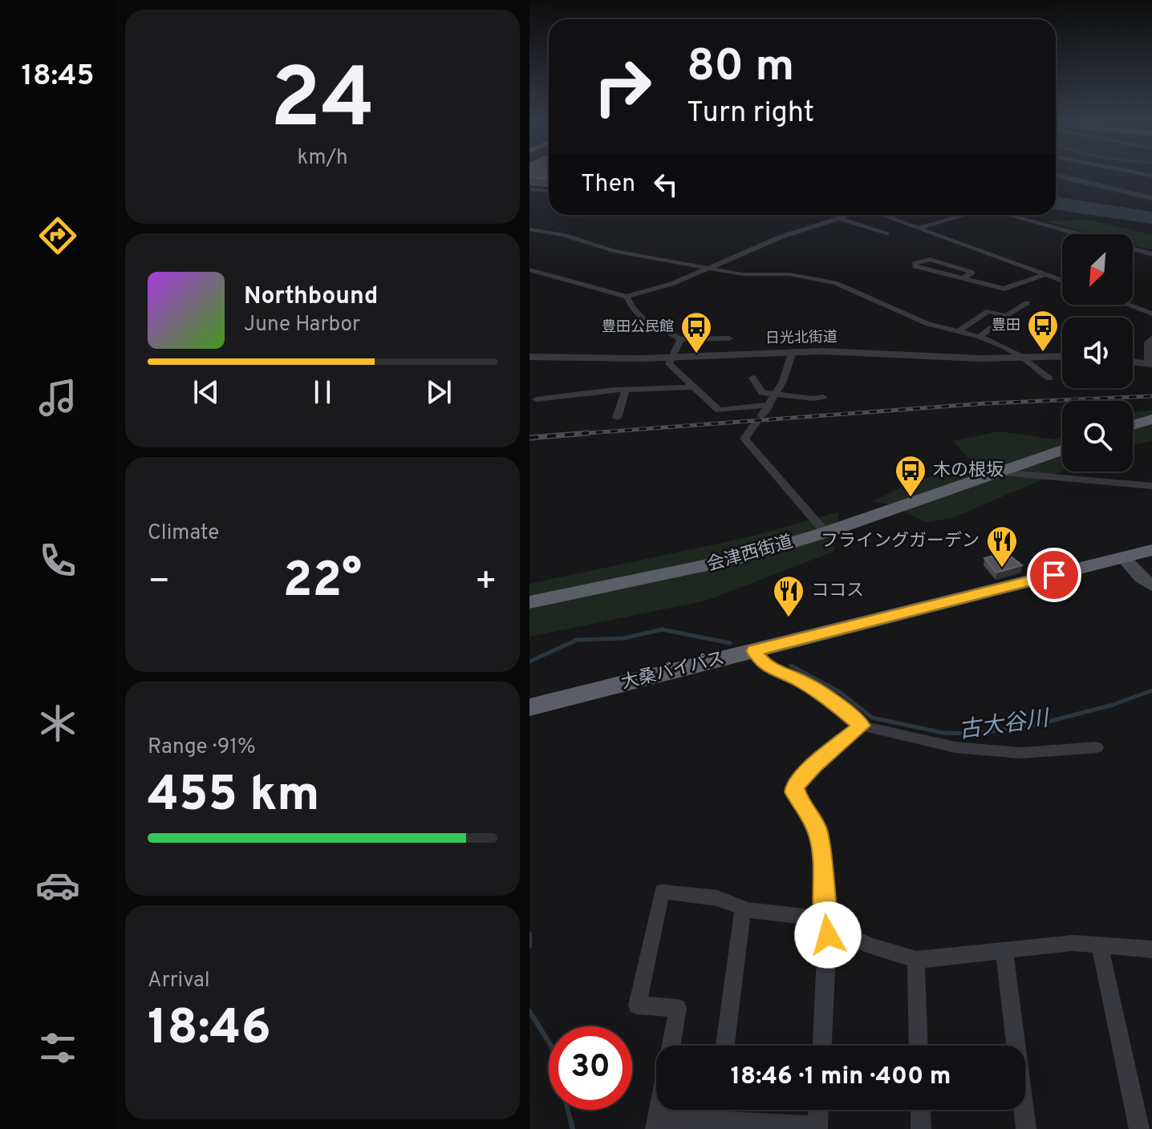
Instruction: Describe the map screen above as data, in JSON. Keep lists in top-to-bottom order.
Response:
{
  "streets": {
    "highway": ["会津西街道", "大桑バイパス"],
    "street": ["日光北街道"]
  },
  "water": ["古大谷川"],
  "places": {
    "bus stop": ["豊田", "豊田公民館", "木の根坂"],
    "restaurant": ["フライングガーデン", "ココス"]
  },
  "north": "bottom left",
  "page": {
    "tabs": "18:45",
    "tile": [
      ["24", "km/h"],
      "Climate",
      ["Range · 91%", "455 km"],
      ["Arrival", "18:46"]
    ],
    "turn": ["80 m", "Turn right"],
    "then": "Then",
    "song": ["Northbound", "June Harbor"],
    "heat": ["−", "22°", "+"],
    "limit": "30",
    "trip": "18:46 · 1 min · 400 m"
  }
}
